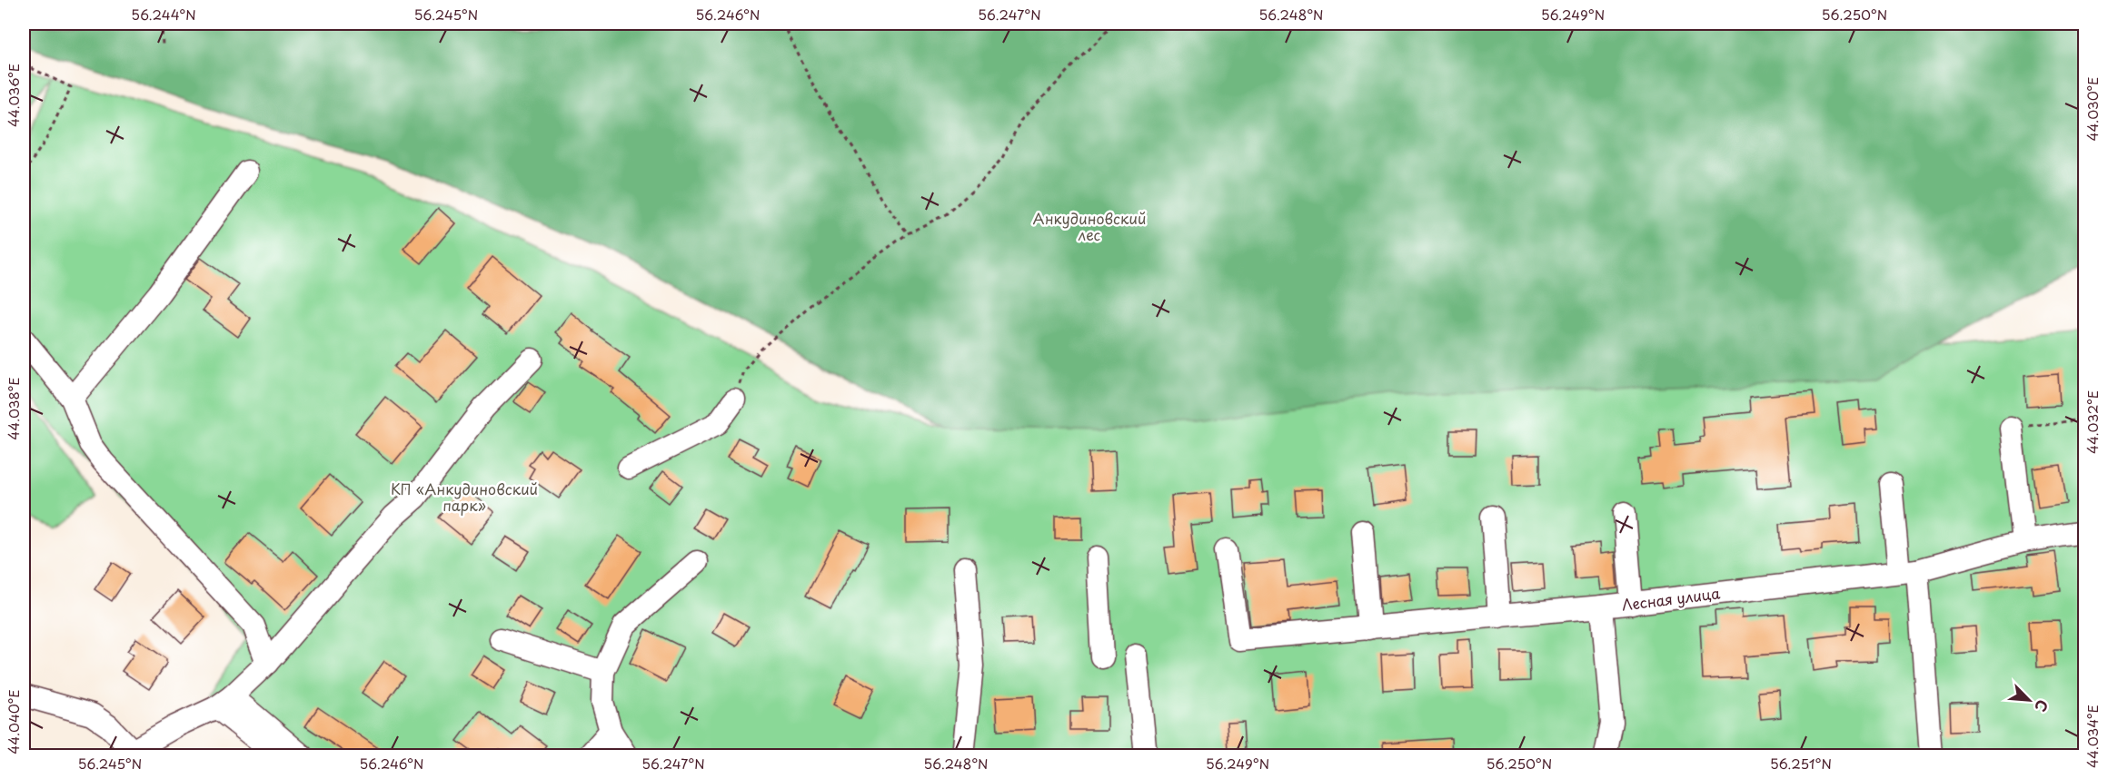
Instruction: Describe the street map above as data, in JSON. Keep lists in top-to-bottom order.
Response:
{
  "streets": {
    "street": ["Лесная улица"]
  },
  "parks": ["Анкудиновский лес", "КП «Анкудиновский парк»"],
  "north": "bottom right",
  "coordinates": [
    "56.244°N",
    "56.245°N",
    "56.246°N",
    "56.247°N",
    "56.248°N",
    "56.249°N",
    "56.250°N",
    "44.036°E",
    "44.030°E",
    "44.038°E",
    "44.032°E",
    "44.040°E",
    "44.034°E",
    "56.251°N"
  ]
}
